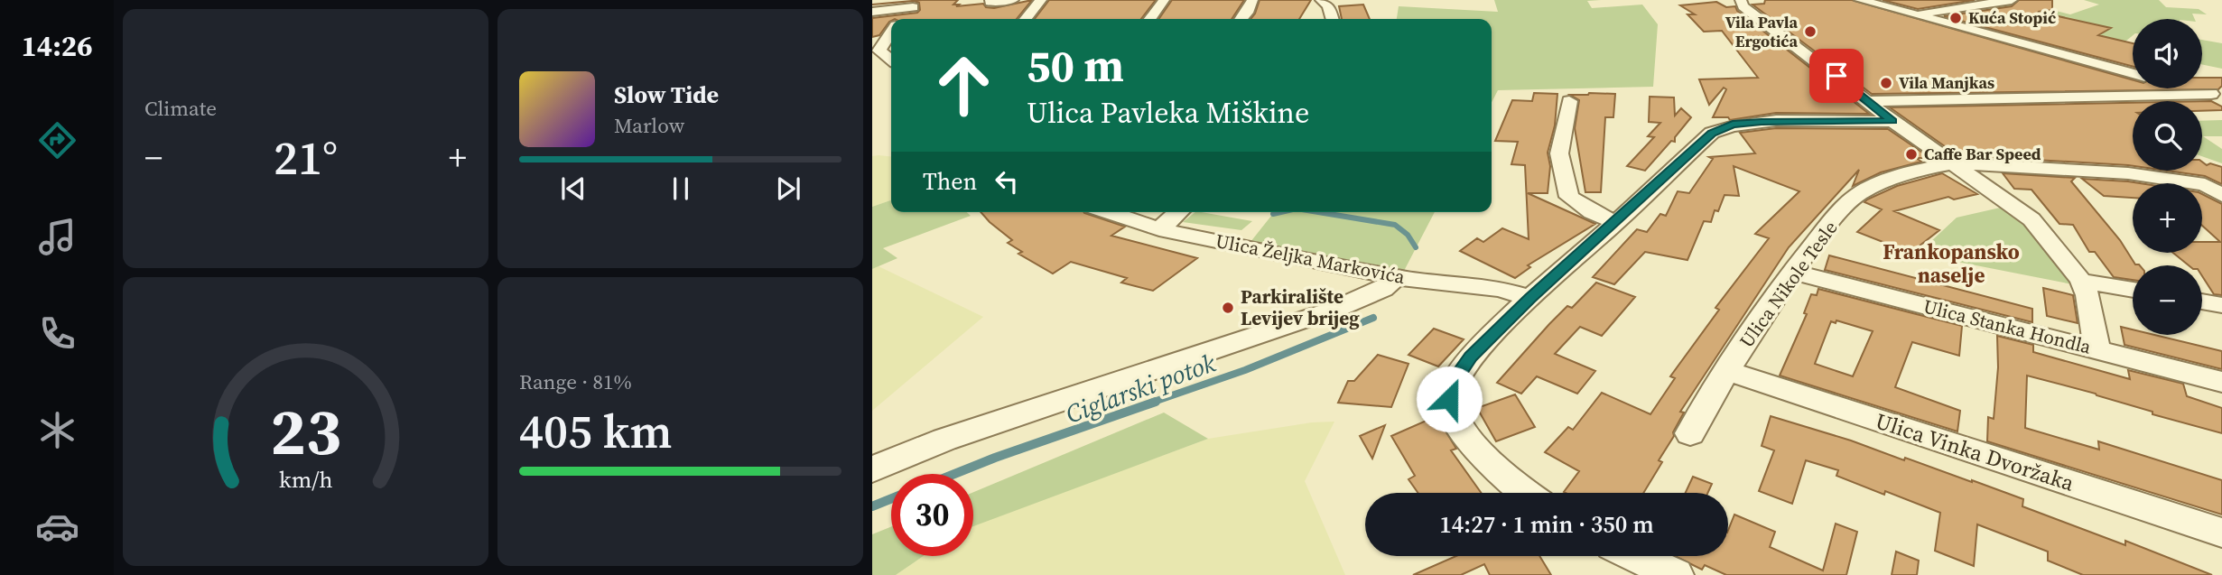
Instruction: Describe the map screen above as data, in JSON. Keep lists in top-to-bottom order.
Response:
{
  "streets": {
    "street": [
      "Ulica Željka Markovića",
      "Ulica Nikole Tesle",
      "Ulica Stanka Hondla",
      "Ulica Vinka Dvoržaka"
    ]
  },
  "crossings": [
    ["Ulica Nikole Tesle", "Ulica Stanka Hondla"],
    ["Ulica Nikole Tesle", "Ulica Vinka Dvoržaka"]
  ],
  "districts": ["Frankopansko naselje"],
  "water": ["Ciglarski potok"],
  "places": [
    "Kuća Stopić",
    "Vila Pavla Ergotića",
    "Vila Manjkas",
    "Caffe Bar Speed",
    "Parkiralište Levijev brijeg"
  ],
  "page": {
    "tabs": "14:26",
    "tile": [
      "Climate",
      ["Range · 81%", "405 km"]
    ],
    "map_buttons": ["+", "−"],
    "turn": ["50 m", "Ulica Pavleka Miškine"],
    "song": ["Slow Tide", "Marlow"],
    "heat": ["−", "21°", "+"],
    "then": "Then",
    "limit": "30",
    "trip": "14:27 · 1 min · 350 m",
    "gauge": ["23", "km/h"]
  }
}
